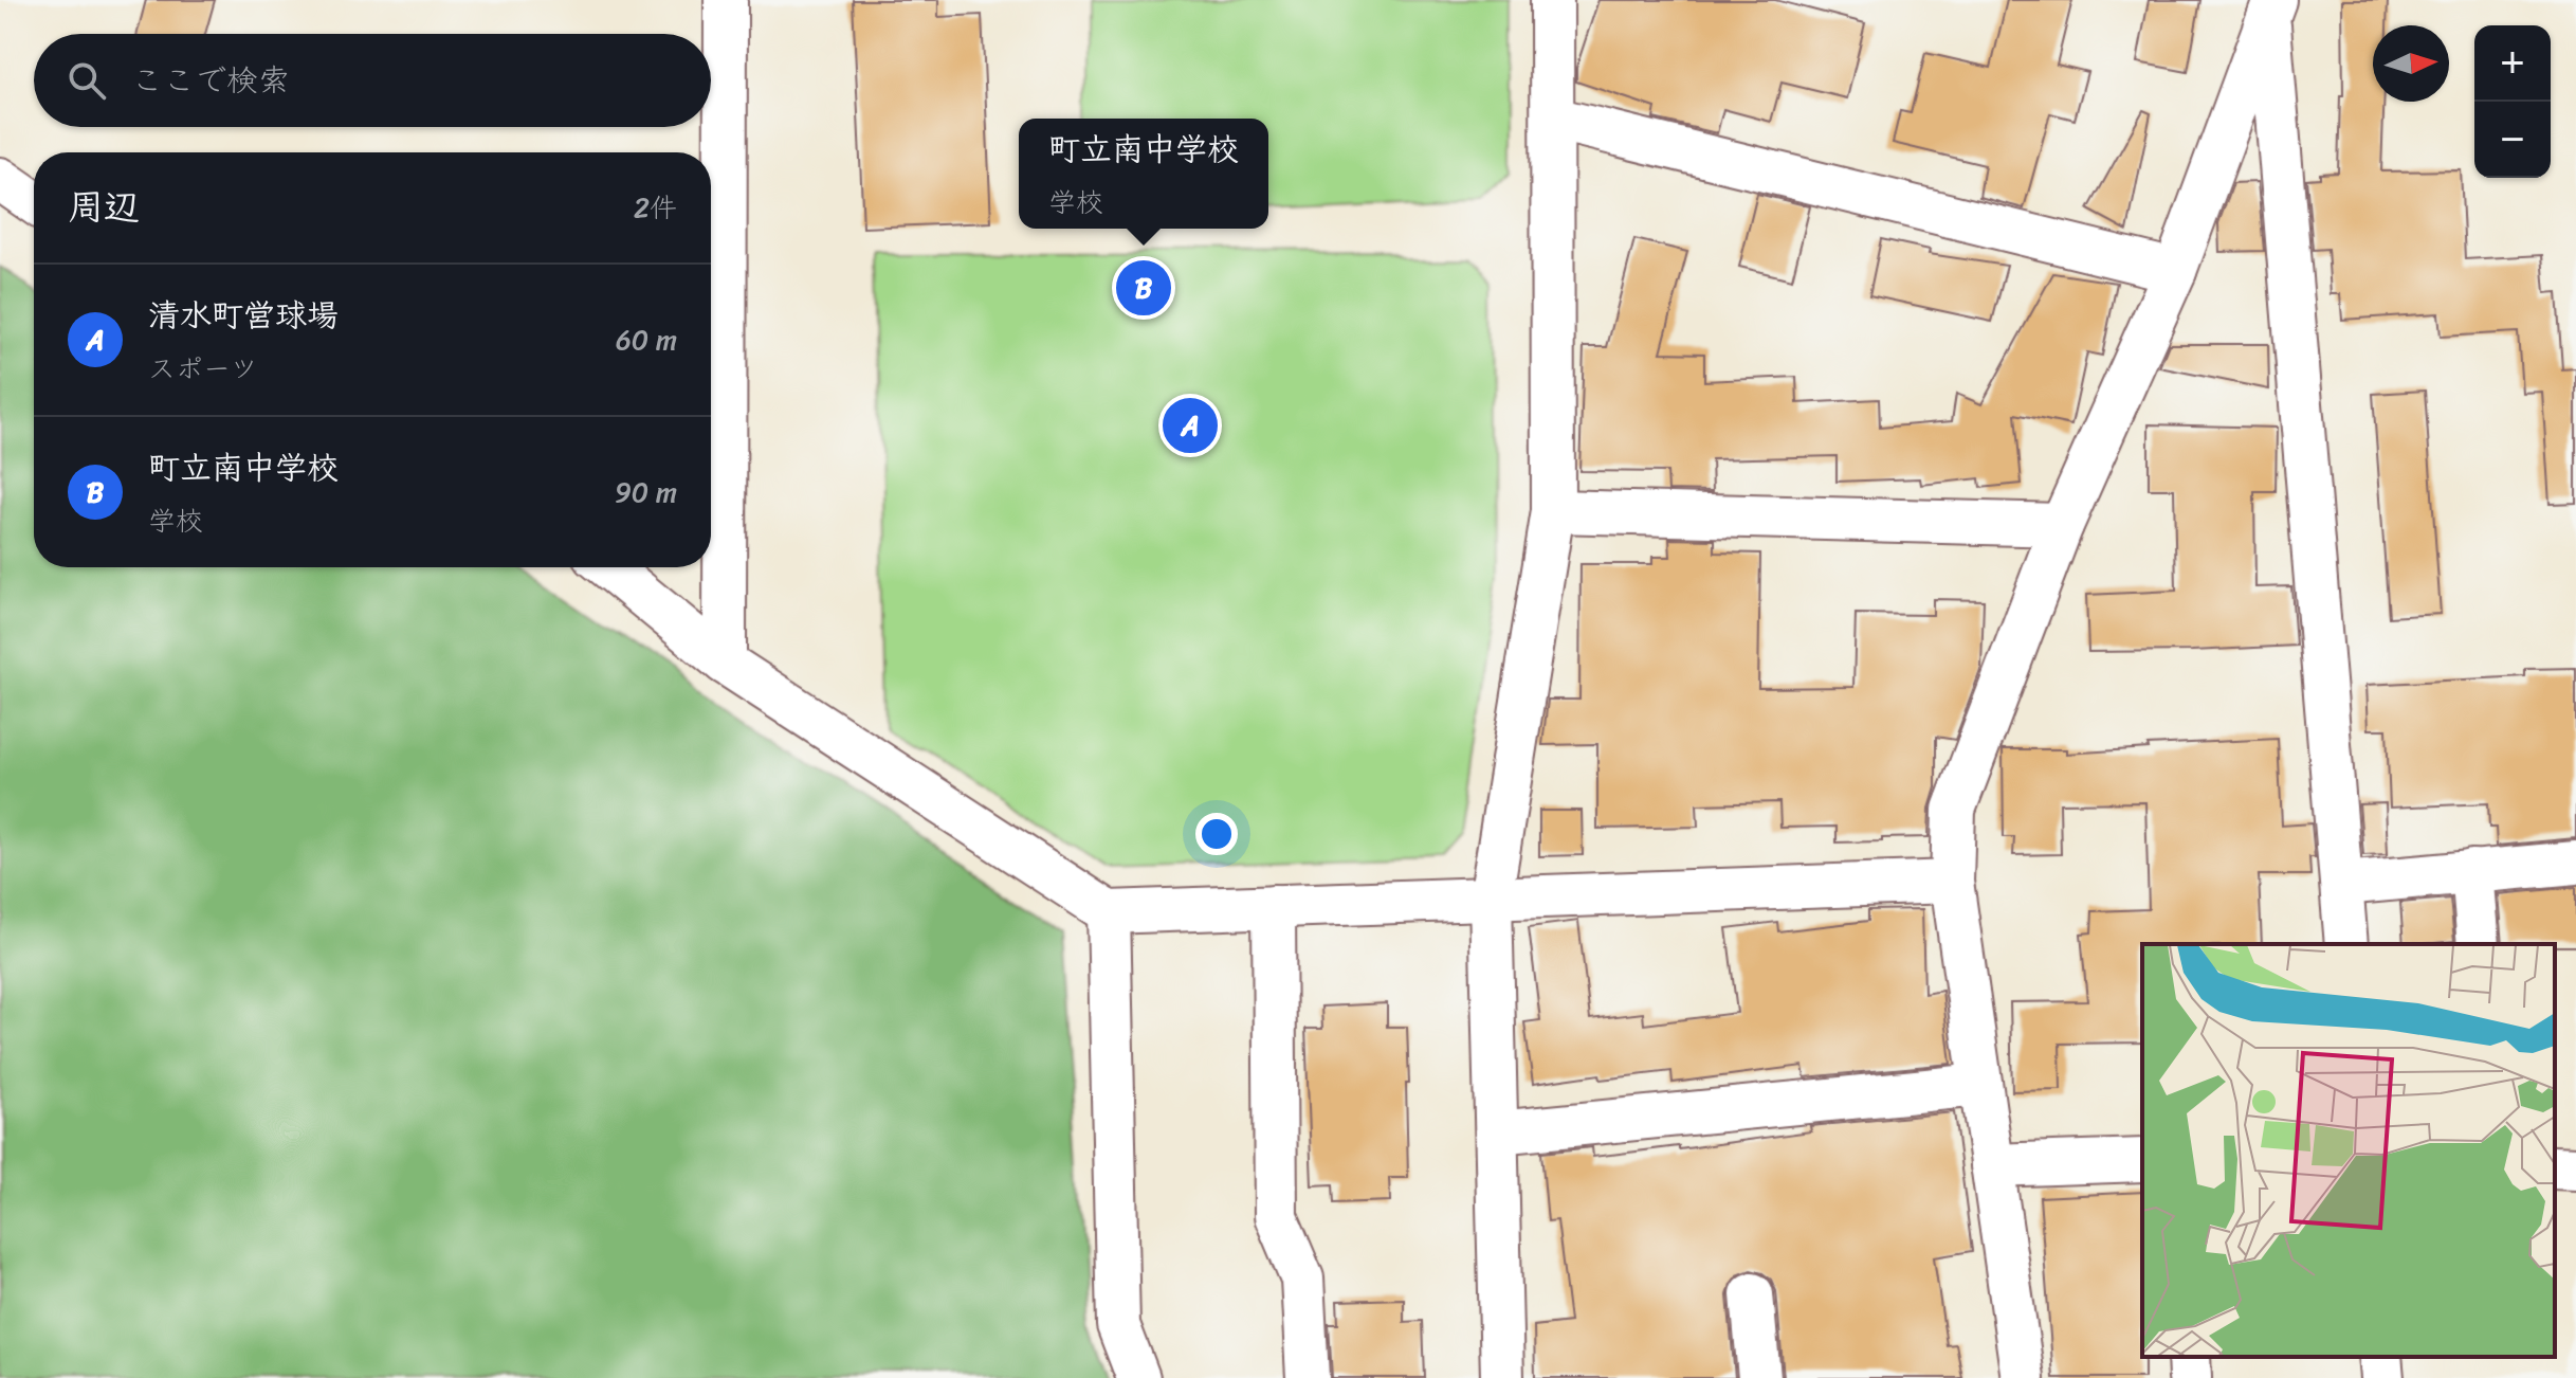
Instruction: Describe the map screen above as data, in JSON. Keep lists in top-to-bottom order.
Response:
{
  "north": "right",
  "page": {
    "map_buttons": ["+", "−"],
    "search": "ここで検索",
    "popup": ["町立南中学校", "学校"],
    "heading": ["周辺", "2件"],
    "pins": ["B", "A"],
    "list": [
      {
        "mark": "A",
        "name": "清水町営球場",
        "note": "スポーツ",
        "value": "60 m"
      },
      {
        "mark": "B",
        "name": "町立南中学校",
        "note": "学校",
        "value": "90 m"
      }
    ]
  }
}
